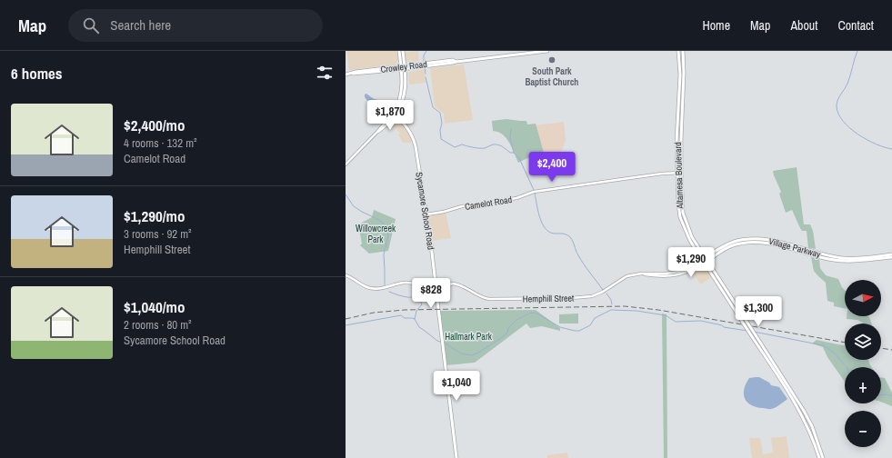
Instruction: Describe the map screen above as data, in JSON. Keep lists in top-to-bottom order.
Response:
{
  "streets": {
    "main road": [
      "Crowley Road",
      "Altamesa Boulevard",
      "Sycamore School Road",
      "Village Parkway"
    ],
    "street": ["Camelot Road", "Hemphill Street"]
  },
  "crossings": [
    ["Altamesa Boulevard", "Camelot Road"],
    ["Altamesa Boulevard", "Village Parkway"],
    ["Altamesa Boulevard", "Hemphill Street"],
    ["Camelot Road", "Sycamore School Road"],
    ["Sycamore School Road", "Hemphill Street"],
    ["Village Parkway", "Hemphill Street"]
  ],
  "parks": ["Willowcreek Park", "Hallmark Park"],
  "places": ["South Park Baptist Church"],
  "north": "right",
  "page": {
    "header": "Map",
    "search": "Search here",
    "nav": [
      "Home",
      "Map",
      "About",
      "Contact"
    ],
    "heading": "6 homes",
    "list": [
      {
        "name": "$2,400/mo",
        "note": "4 rooms · 132 m² · Camelot Road"
      },
      {
        "name": "$1,290/mo",
        "note": "3 rooms · 92 m² · Hemphill Street"
      },
      {
        "name": "$1,040/mo",
        "note": "2 rooms · 80 m² · Sycamore School Road"
      }
    ],
    "price": [
      "$1,870",
      "$2,400",
      "$1,290",
      "$828",
      "$1,300",
      "$1,040"
    ],
    "map_buttons": ["+", "−"]
  }
}
